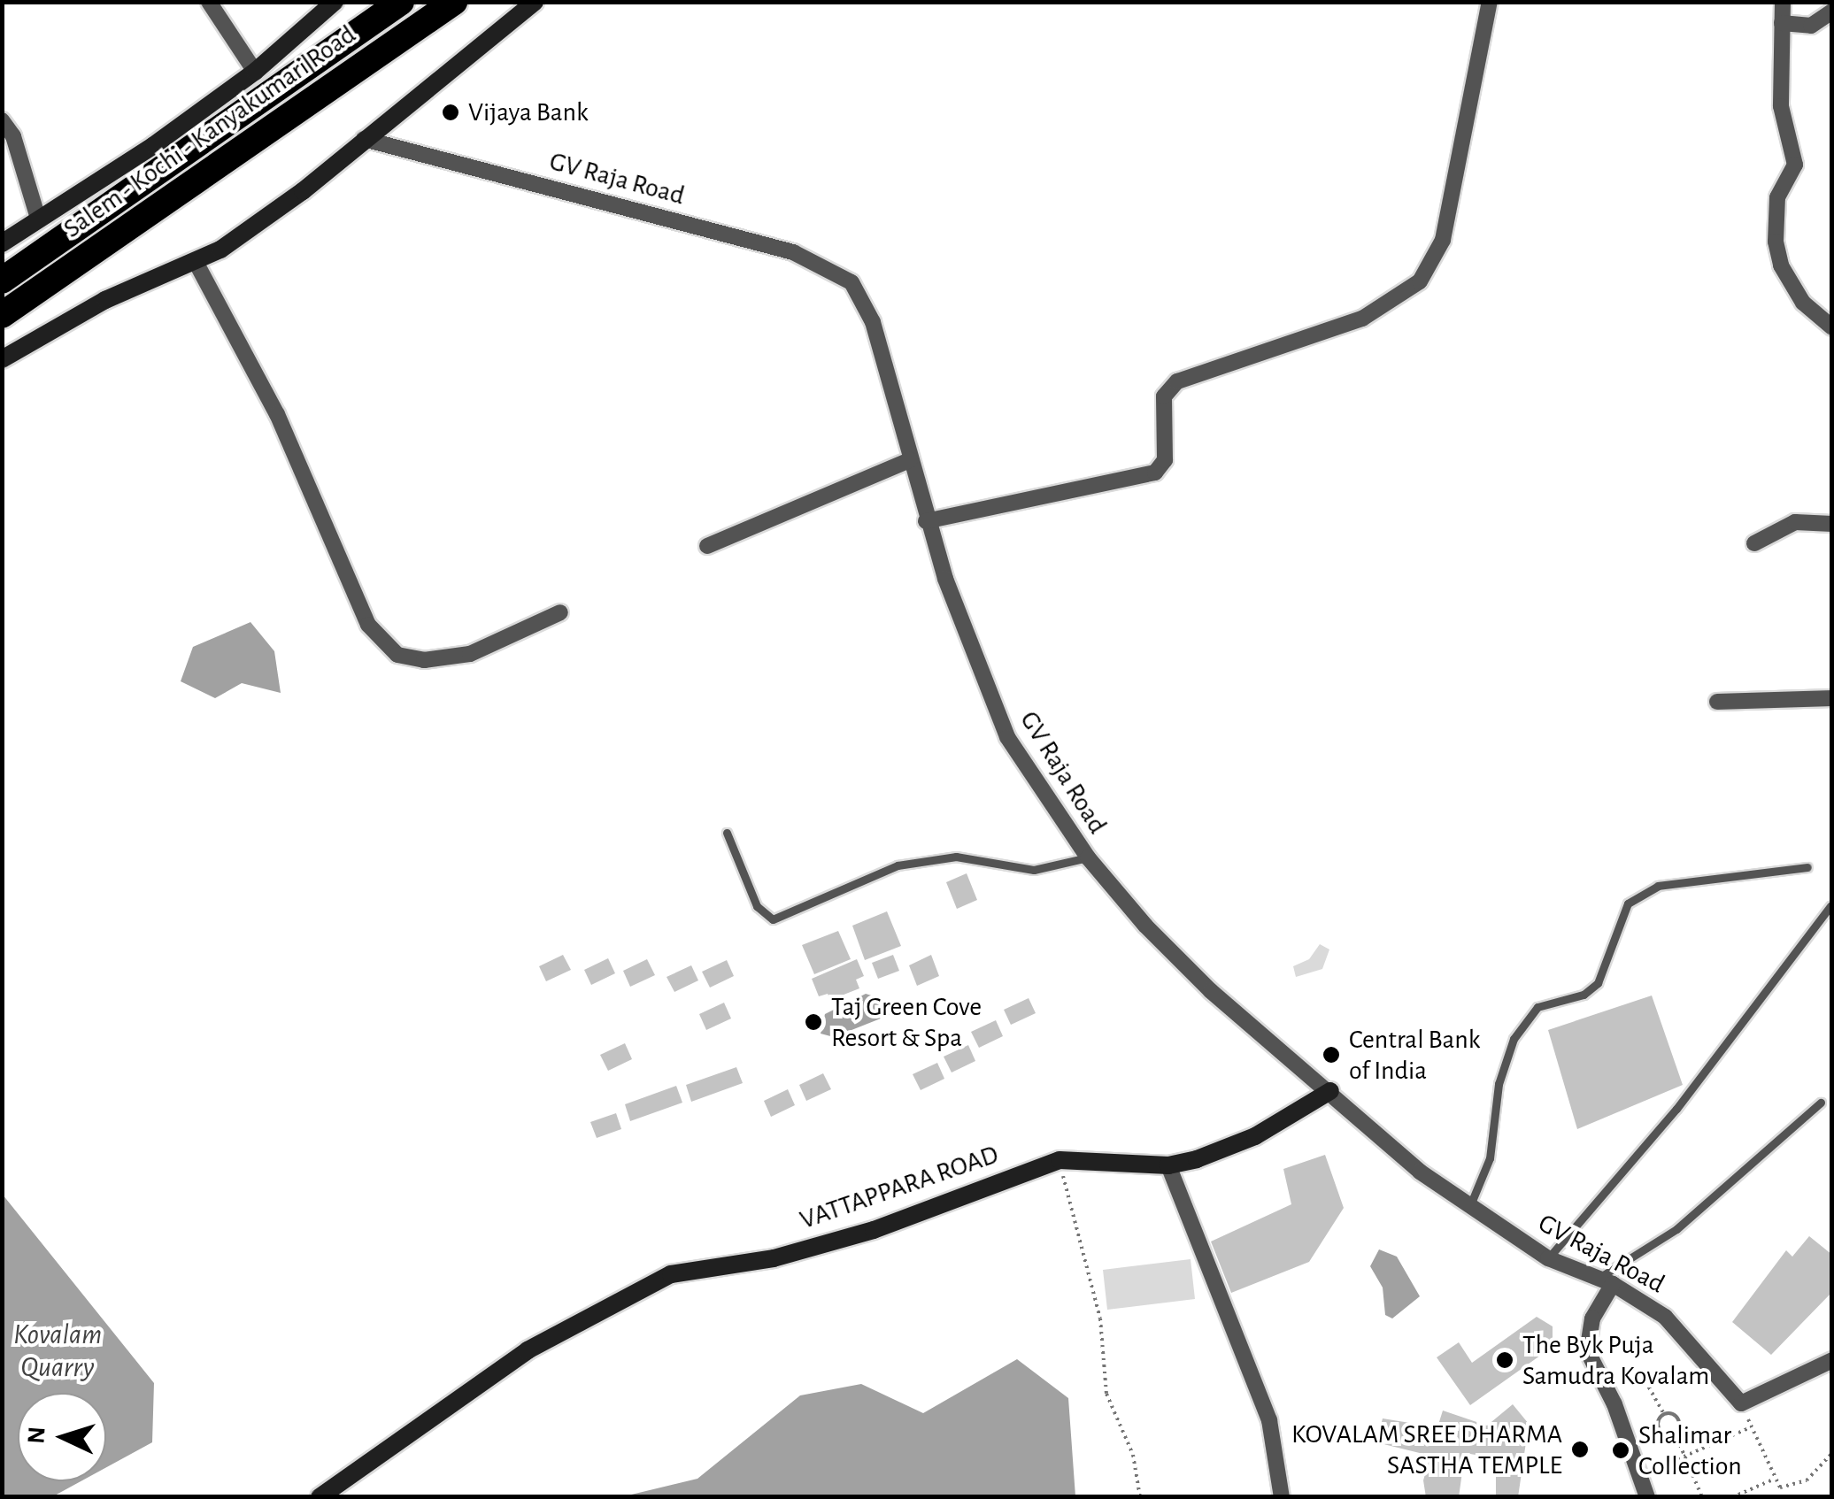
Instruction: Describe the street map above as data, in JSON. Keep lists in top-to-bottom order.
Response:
{
  "streets": {
    "highway": ["Salem - Kochi - Kanyakumari Road"],
    "street": ["GV Raja Road", "VATTAPPARA ROAD"]
  },
  "crossings": [
    ["GV Raja Road", "VATTAPPARA ROAD"]
  ],
  "water": ["Kovalam Quarry"],
  "places": [
    "Vijaya Bank",
    "Taj Green Cove Resort & Spa",
    "Central Bank of India",
    "The Byk Puja Samudra Kovalam",
    "KOVALAM SREE DHARMA SASTHA TEMPLE",
    "Shalimar Collection"
  ],
  "north": "left"
}
